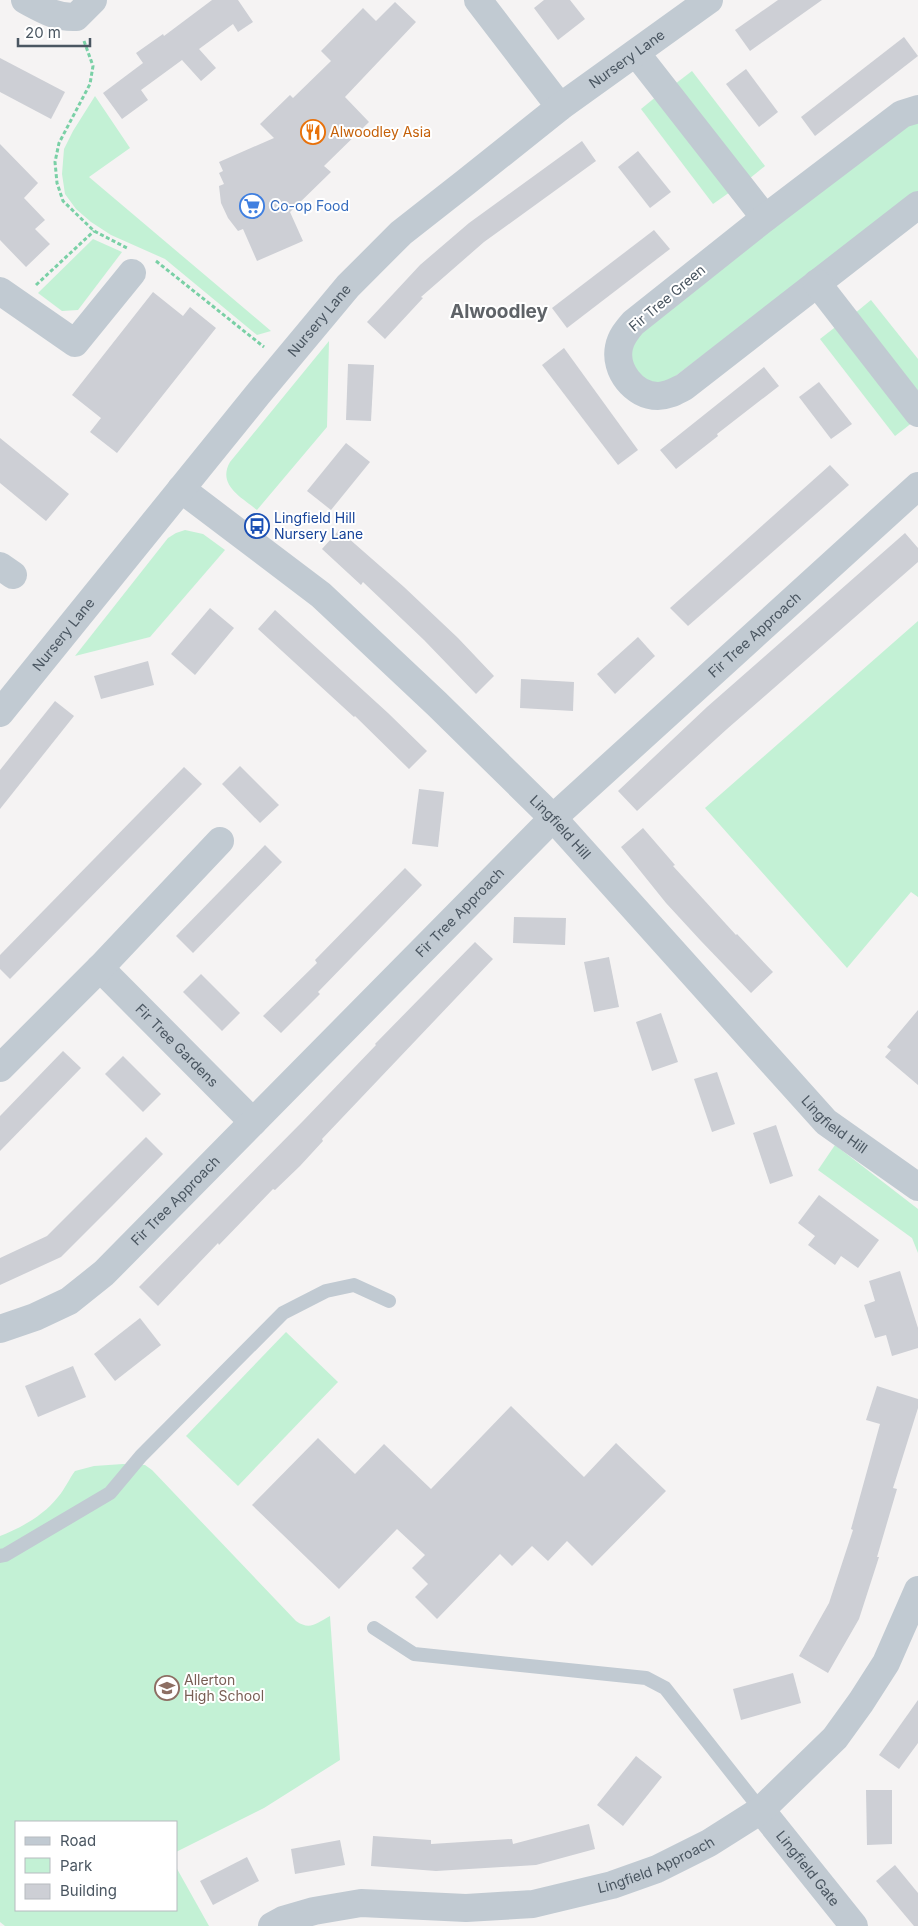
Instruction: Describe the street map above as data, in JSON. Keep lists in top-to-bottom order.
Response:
{
  "streets": {
    "street": [
      "Nursery Lane",
      "Fir Tree Green",
      "Fir Tree Approach",
      "Lingfield Hill",
      "Fir Tree Gardens",
      "Lingfield Approach",
      "Lingfield Gate"
    ]
  },
  "crossings": [
    ["Nursery Lane", "Lingfield Hill"],
    ["Fir Tree Approach", "Lingfield Hill"],
    ["Fir Tree Approach", "Fir Tree Gardens"],
    ["Lingfield Approach", "Lingfield Gate"]
  ],
  "districts": ["Alwoodley"],
  "places": {
    "restaurant": ["Alwoodley Asia"],
    "supermarket": ["Co-op Food"],
    "bus stop": ["Lingfield Hill Nursery Lane"],
    "school or university": ["Allerton High School"]
  },
  "legend": ["Road", "Park", "Building"],
  "scale_bar": "20 m"
}
